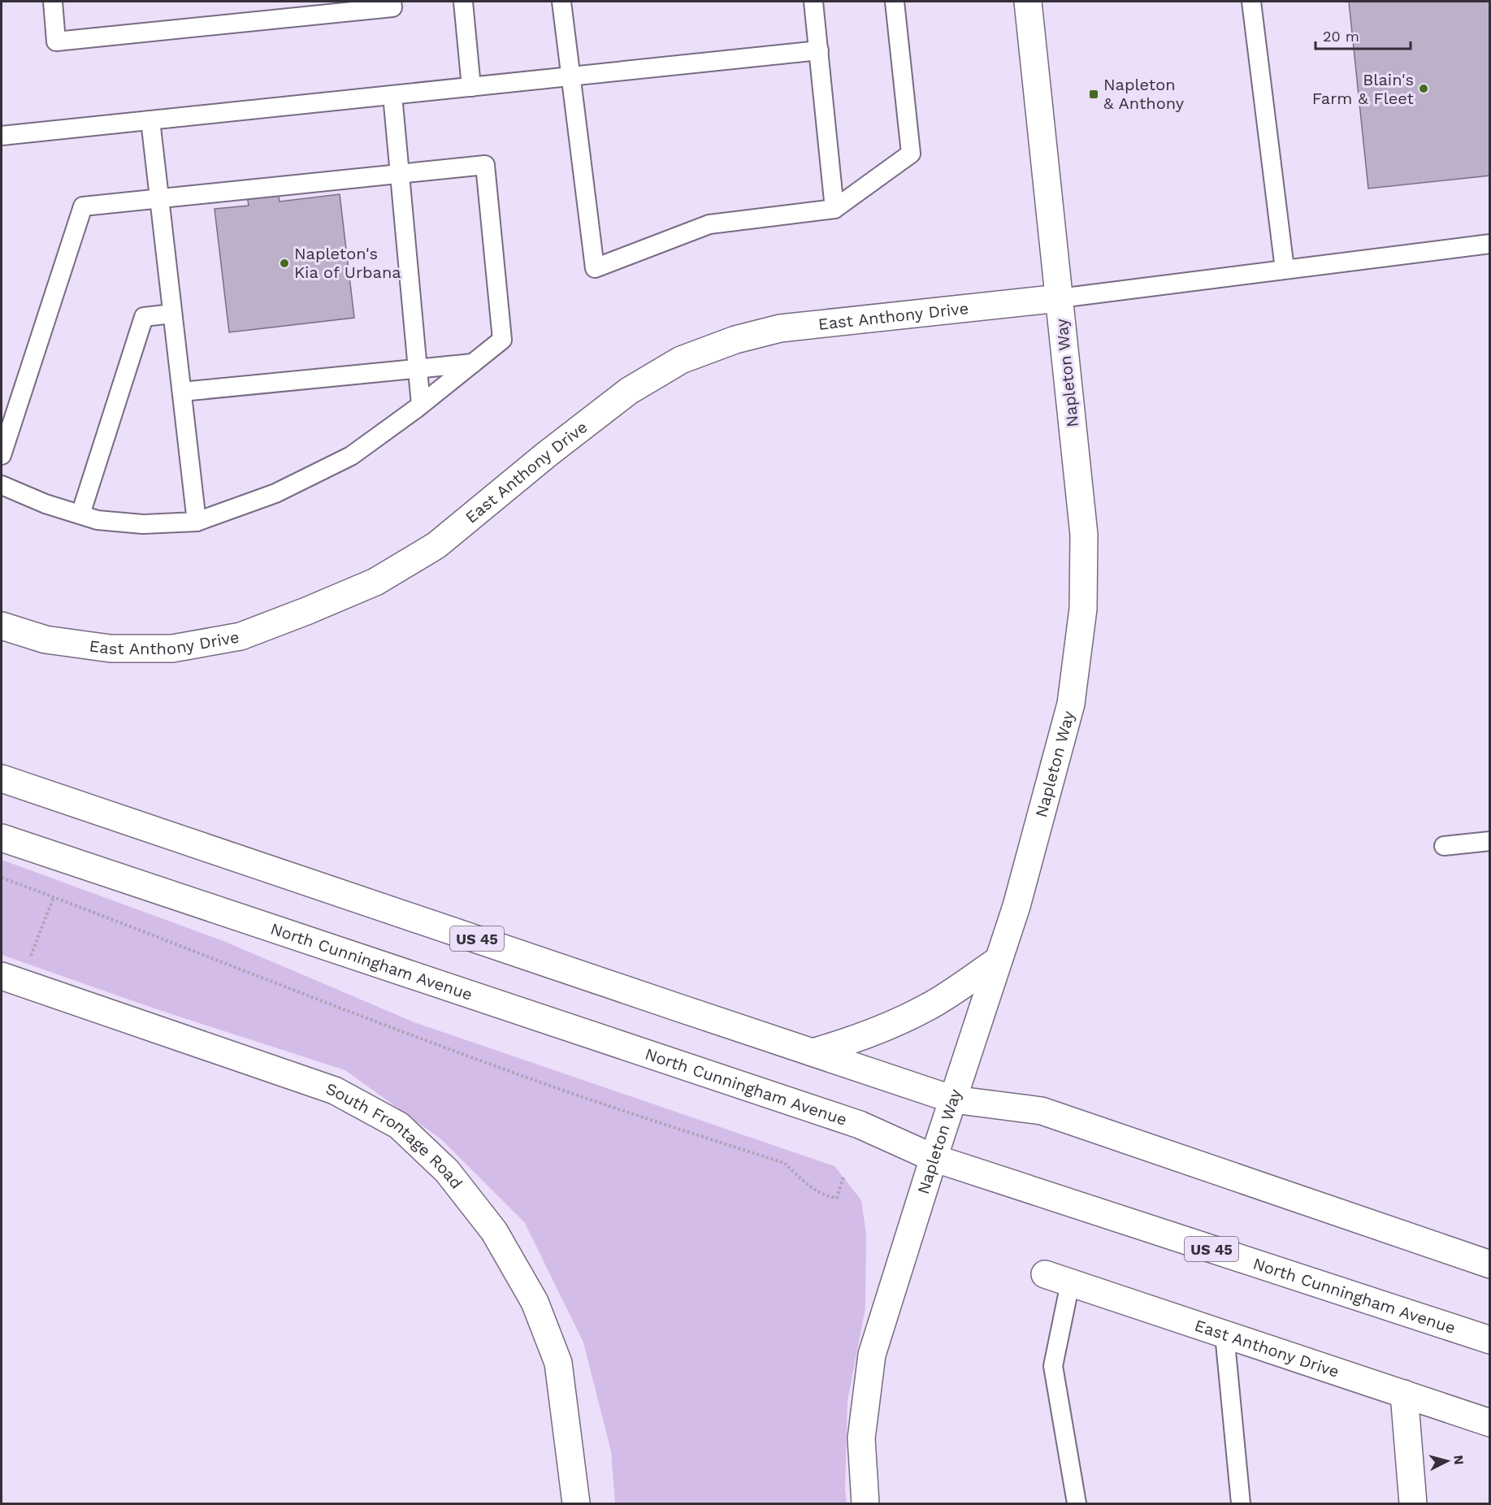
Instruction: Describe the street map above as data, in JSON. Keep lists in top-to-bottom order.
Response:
{
  "streets": {
    "street": [
      "East Anthony Drive",
      "Napleton Way",
      "US 45",
      "North Cunningham Avenue",
      "South Frontage Road"
    ]
  },
  "crossings": [
    ["East Anthony Drive", "Napleton Way"],
    ["Napleton Way", "US 45"],
    ["Napleton Way", "North Cunningham Avenue"]
  ],
  "places": {
    "other": ["Blain's Farm & Fleet", "Napleton's Kia of Urbana"],
    "transit": ["Napleton & Anthony"]
  },
  "scale_bar": "20 m",
  "north": "right"
}
